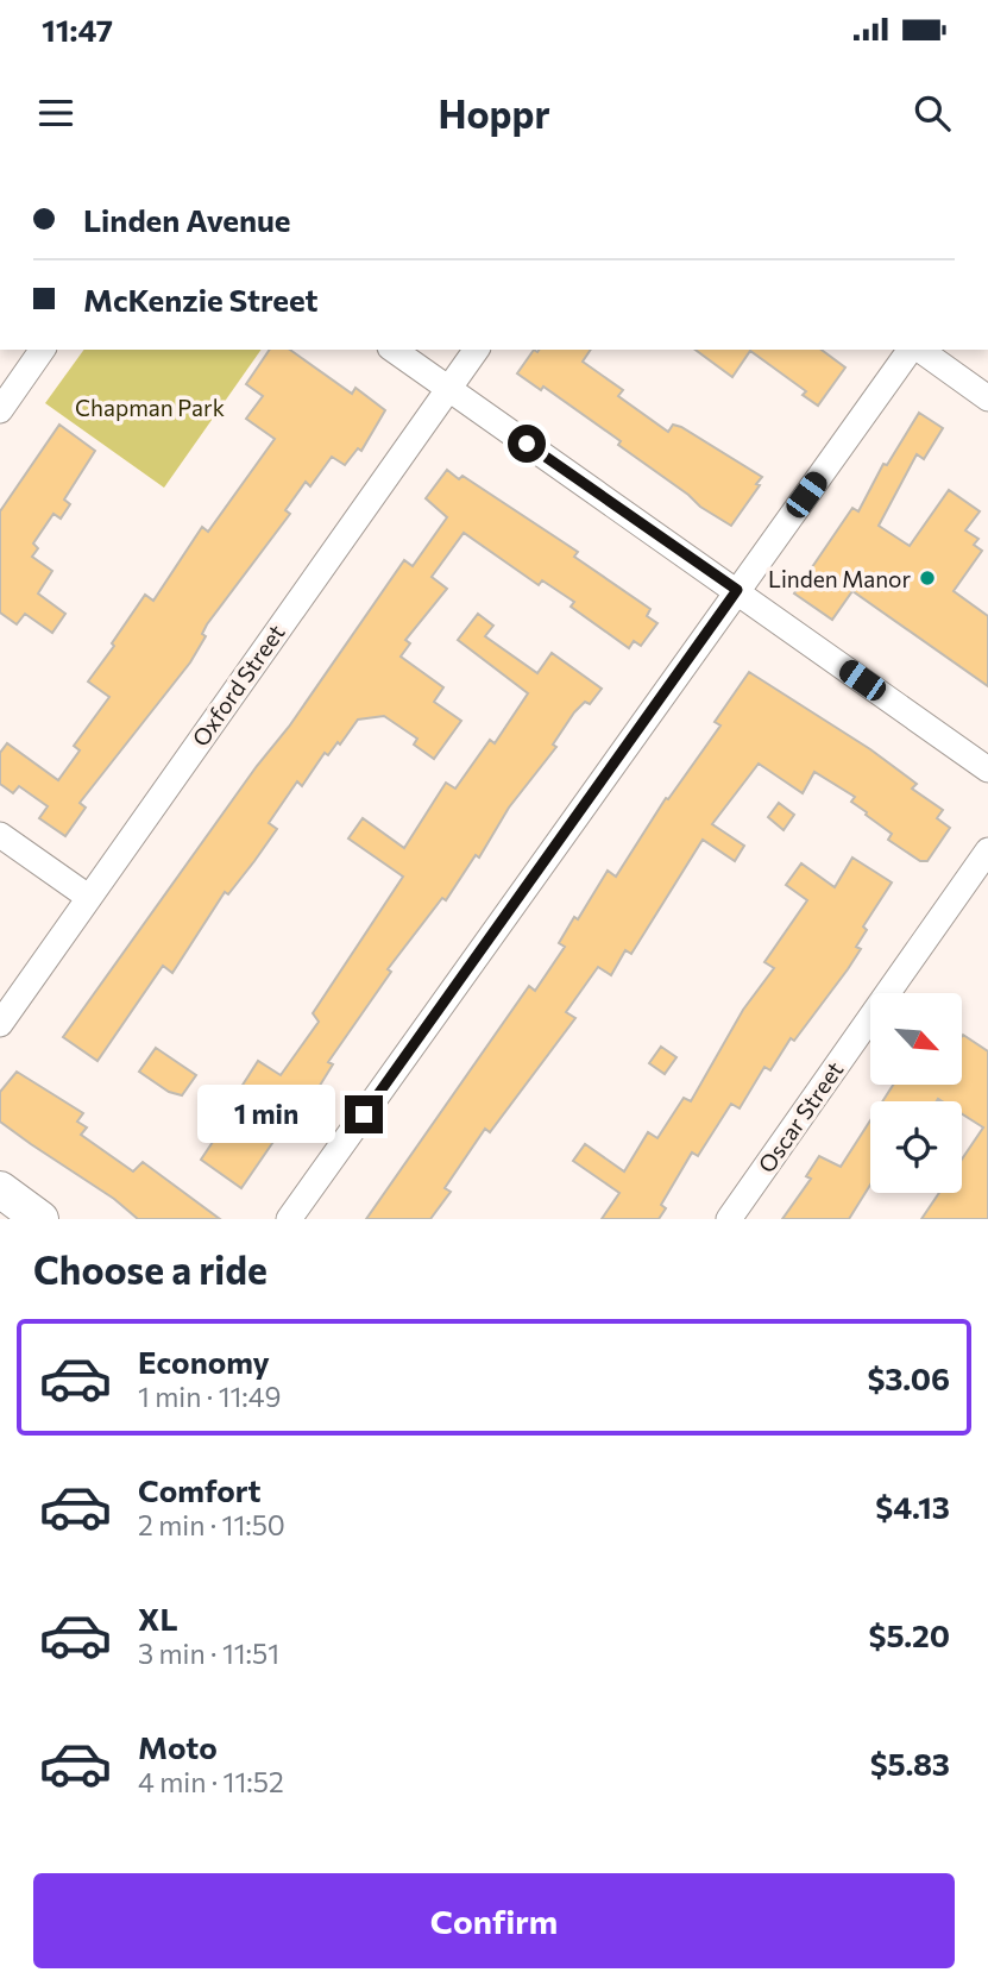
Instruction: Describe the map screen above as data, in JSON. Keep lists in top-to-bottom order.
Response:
{
  "streets": {
    "street": ["Oxford Street", "Oscar Street"]
  },
  "parks": ["Chapman Park"],
  "places": ["Linden Manor"],
  "north": "bottom right",
  "page": {
    "status": "11:47",
    "header": "Hoppr",
    "banner": ["Linden Avenue", "McKenzie Street"],
    "bubble": "1 min",
    "heading": "Choose a ride",
    "list": [
      {
        "name": "Economy",
        "note": "1 min · 11:49",
        "value": "$3.06"
      },
      {
        "name": "Comfort",
        "note": "2 min · 11:50",
        "value": "$4.13"
      },
      {
        "name": "XL",
        "note": "3 min · 11:51",
        "value": "$5.20"
      },
      {
        "name": "Moto",
        "note": "4 min · 11:52",
        "value": "$5.83"
      }
    ],
    "buttons": "Confirm"
  }
}
